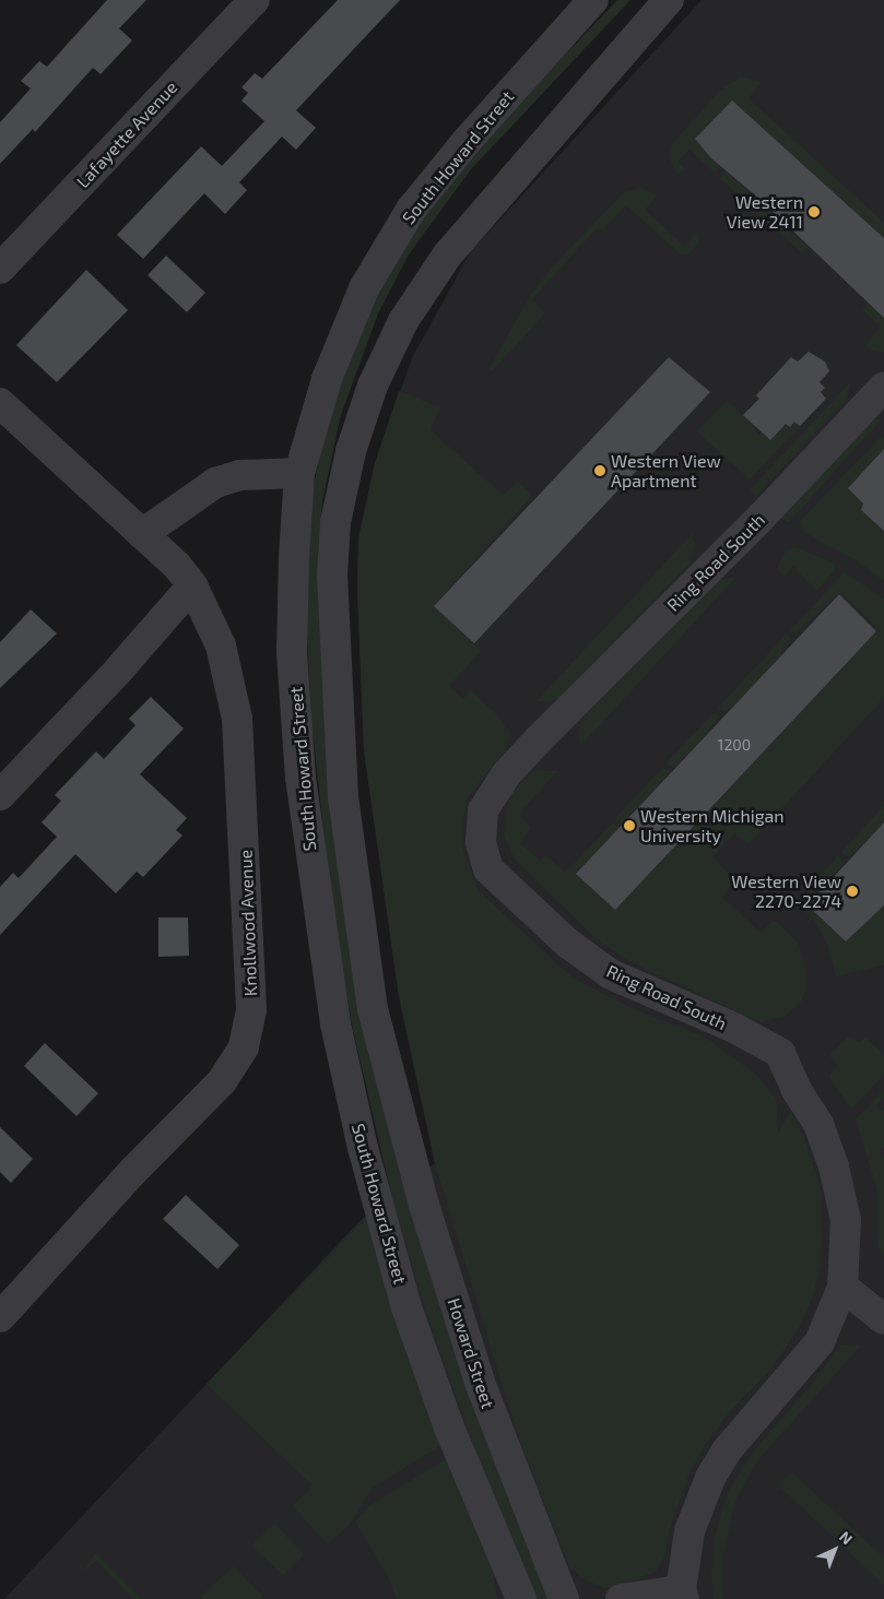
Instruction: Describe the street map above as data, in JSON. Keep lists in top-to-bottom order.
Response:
{
  "streets": {
    "street": [
      "Lafayette Avenue",
      "South Howard Street",
      "Ring Road South",
      "Knollwood Avenue",
      "Howard Street"
    ]
  },
  "places": [
    "Western View 2411",
    "Western View Apartment",
    "Western Michigan University",
    "Western View 2270-2274"
  ],
  "house_numbers": ["1200"],
  "north": "top right"
}
